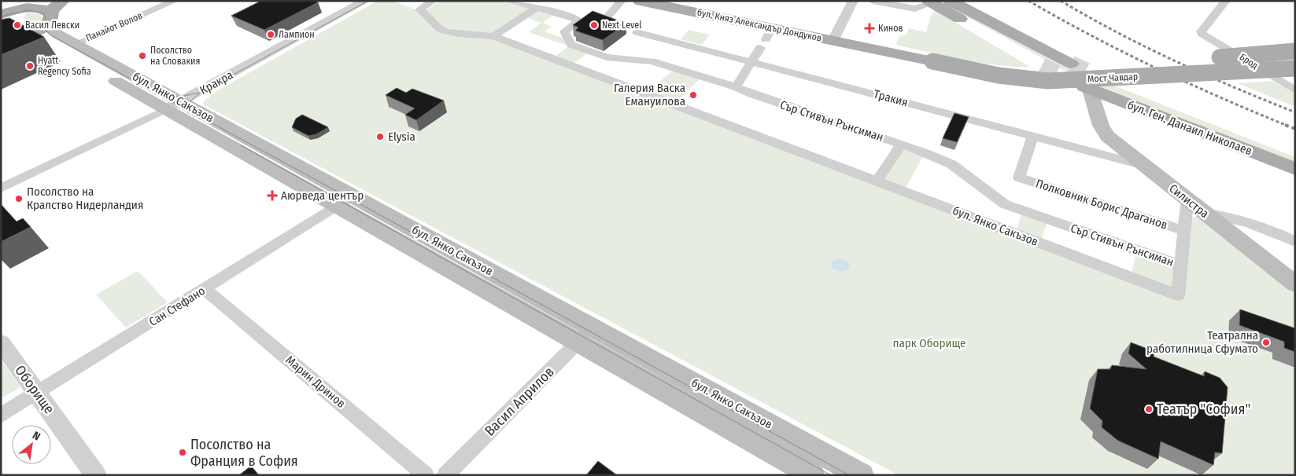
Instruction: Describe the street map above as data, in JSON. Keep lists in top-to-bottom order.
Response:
{
  "streets": {
    "main road": [
      "бул. Княз Александър Дондуков",
      "Мост Чавдар",
      "бул. Янко Сакъзов",
      "бул. Ген. Данаил Николаев",
      "Силистра"
    ],
    "street": [
      "Панайот Волов",
      "Брод",
      "Кракра",
      "Тракия",
      "Сър Стивън Рънсиман",
      "Полковник Борис Драганов",
      "Сан Стефано",
      "Марин Дринов",
      "Оборище",
      "Васил Априлов"
    ]
  },
  "crossings": [
    ["бул. Княз Александър Дондуков", "Мост Чавдар"],
    ["Панайот Волов", "бул. Янко Сакъзов"],
    ["Кракра", "бул. Янко Сакъзов"],
    ["бул. Янко Сакъзов", "Сър Стивън Рънсиман"],
    ["бул. Янко Сакъзов", "Сан Стефано"],
    ["бул. Янко Сакъзов", "Васил Априлов"],
    ["Тракия", "Силистра"],
    ["Тракия", "Полковник Борис Драганов"],
    ["бул. Ген. Данаил Николаев", "Силистра"],
    ["Сан Стефано", "Марин Дринов"],
    ["Сан Стефано", "Оборище"]
  ],
  "parks": ["парк Оборище"],
  "places": {
    "other": [
      "Васил Левски",
      "Next Level",
      "Лампион",
      "Посолство на Словакия",
      "Hyatt Regency Sofia",
      "Галерия Васка Емануилова",
      "Elysia",
      "Посолство на Кралство Нидерландия",
      "Театрална работилница Сфумато",
      "Театър \"София\"",
      "Посолство на Франция в София"
    ],
    "health": ["Кинов", "Аюрведа център"]
  },
  "north": "top right"
}
